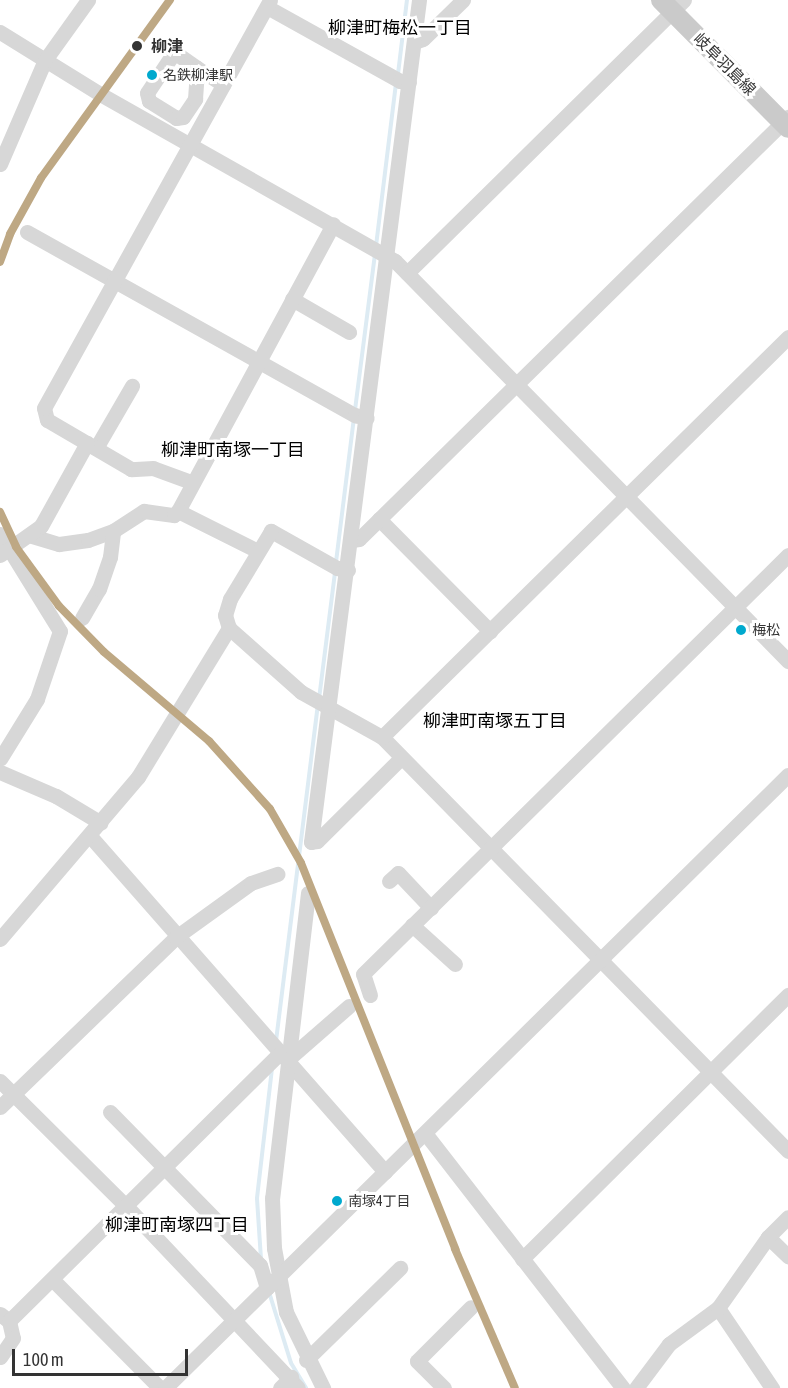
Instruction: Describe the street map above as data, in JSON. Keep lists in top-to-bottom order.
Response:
{
  "streets": {
    "main road": ["岐阜羽島線"]
  },
  "districts": [
    "柳津町梅松一丁目",
    "柳津町南塚一丁目",
    "柳津町南塚五丁目",
    "柳津町南塚四丁目"
  ],
  "places": [
    "柳津",
    "名鉄柳津駅",
    "梅松",
    "南塚4丁目"
  ],
  "scale_bar": "100 m"
}
